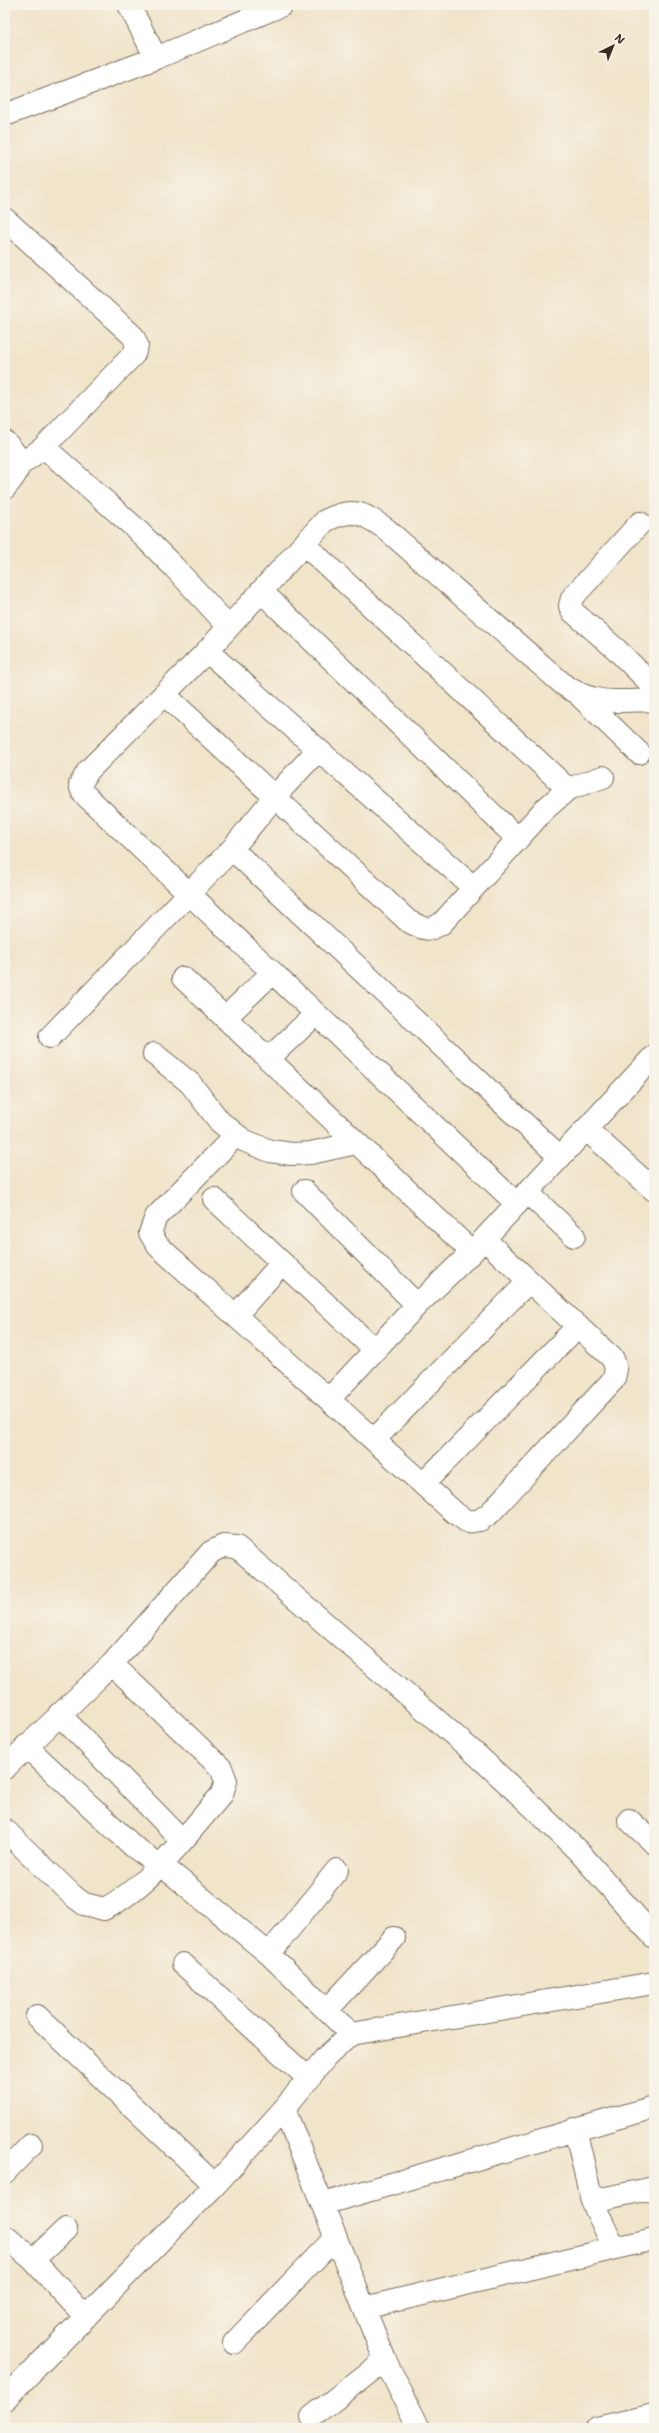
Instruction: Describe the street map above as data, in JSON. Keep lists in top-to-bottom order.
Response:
{
  "north": "top right"
}
